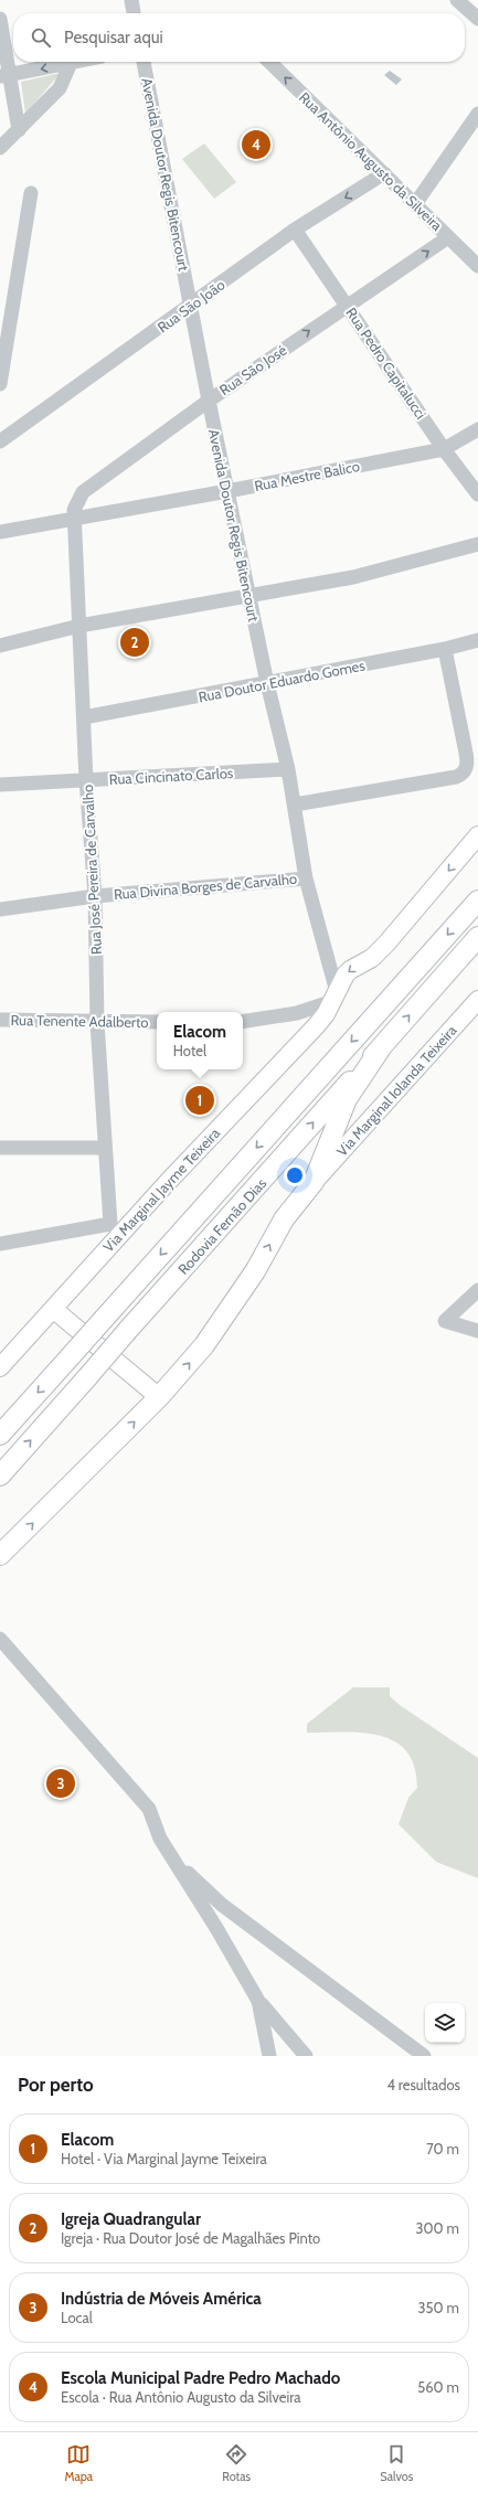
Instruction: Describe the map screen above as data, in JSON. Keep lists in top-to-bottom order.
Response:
{
  "streets": {
    "highway": ["Rodovia Fernão Dias"],
    "main road": ["Via Marginal Iolanda Teixeira", "Via Marginal Jayme Teixeira"],
    "street": [
      "Rua Antônio Augusto da Silveira",
      "Avenida Doutor Regis Bitencourt",
      "Rua São João",
      "Rua Pedro Capitalucci",
      "Rua São José",
      "Rua Mestre Balico",
      "Rua Doutor Eduardo Gomes",
      "Rua Cincinato Carlos",
      "Rua José Pereira de Carvalho",
      "Rua Divina Borges de Carvalho",
      "Rua Tenente Adalberto"
    ]
  },
  "crossings": [
    ["Rua Antônio Augusto da Silveira", "Rua São João"],
    ["Rua Antônio Augusto da Silveira", "Rua São José"],
    ["Avenida Doutor Regis Bitencourt", "Rua São João"],
    ["Avenida Doutor Regis Bitencourt", "Rua São José"],
    ["Avenida Doutor Regis Bitencourt", "Rua Mestre Balico"],
    ["Avenida Doutor Regis Bitencourt", "Rua Doutor Eduardo Gomes"],
    ["Avenida Doutor Regis Bitencourt", "Rua Cincinato Carlos"],
    ["Avenida Doutor Regis Bitencourt", "Rua Divina Borges de Carvalho"],
    ["Avenida Doutor Regis Bitencourt", "Via Marginal Jayme Teixeira"],
    ["Rua São João", "Rua Pedro Capitalucci"],
    ["Rua Pedro Capitalucci", "Rua São José"],
    ["Rua Pedro Capitalucci", "Rua Mestre Balico"],
    ["Rua São José", "Rua Mestre Balico"],
    ["Rua São José", "Rua José Pereira de Carvalho"],
    ["Rua Mestre Balico", "Rua José Pereira de Carvalho"],
    ["Rua Doutor Eduardo Gomes", "Rua José Pereira de Carvalho"],
    ["Rua Cincinato Carlos", "Rua José Pereira de Carvalho"],
    ["Rua José Pereira de Carvalho", "Rua Divina Borges de Carvalho"],
    ["Rua José Pereira de Carvalho", "Rua Tenente Adalberto"]
  ],
  "one_way": ["Rua Antônio Augusto da Silveira", "Rua São José"],
  "page": {
    "search": "Pesquisar aqui",
    "pins": [
      "4",
      "2",
      "1",
      "3"
    ],
    "popup": ["Elacom", "Hotel"],
    "heading": ["Por perto", "4 resultados"],
    "list": [
      {
        "mark": "1",
        "name": "Elacom",
        "note": "Hotel · Via Marginal Jayme Teixeira",
        "value": "70 m"
      },
      {
        "mark": "2",
        "name": "Igreja Quadrangular",
        "note": "Igreja · Rua Doutor José de Magalhães Pinto",
        "value": "300 m"
      },
      {
        "mark": "3",
        "name": "Indústria de Móveis América",
        "note": "Local",
        "value": "350 m"
      },
      {
        "mark": "4",
        "name": "Escola Municipal Padre Pedro Machado",
        "note": "Escola · Rua Antônio Augusto da Silveira",
        "value": "560 m"
      }
    ],
    "nav": ["Mapa", "Rotas", "Salvos"]
  }
}
